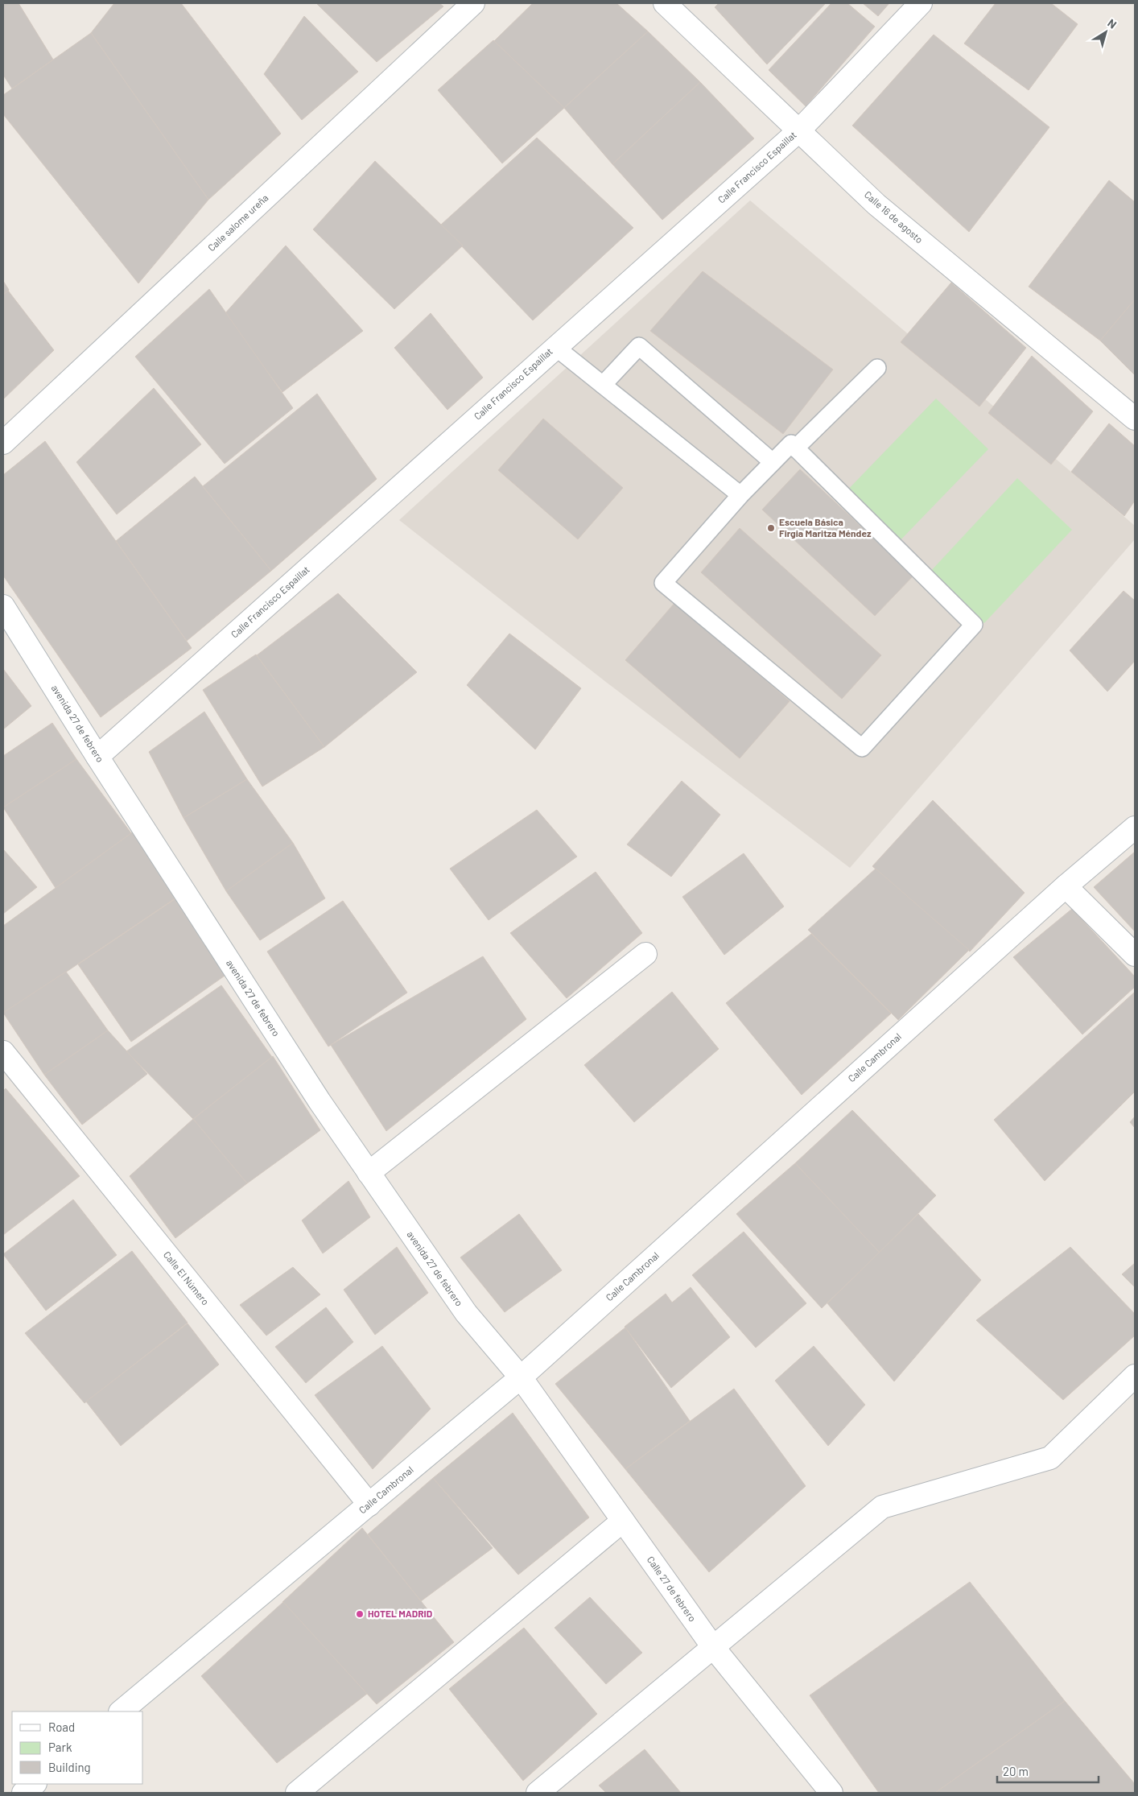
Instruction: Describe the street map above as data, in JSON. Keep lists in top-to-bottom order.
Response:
{
  "streets": {
    "street": [
      "Calle Francisco Espaillat",
      "Calle 16 de agosto",
      "Calle salome ureña",
      "avenida 27 de febrero",
      "Calle Cambronal",
      "Calle El Número",
      "Calle 27 de febrero"
    ]
  },
  "crossings": [
    ["Calle Francisco Espaillat", "Calle 16 de agosto"],
    ["Calle Francisco Espaillat", "avenida 27 de febrero"],
    ["avenida 27 de febrero", "Calle Cambronal"],
    ["avenida 27 de febrero", "Calle 27 de febrero"],
    ["Calle Cambronal", "Calle El Número"],
    ["Calle Cambronal", "Calle 27 de febrero"]
  ],
  "places": ["Escuela Básica Firgia Maritza Méndez", "HOTEL MADRID"],
  "legend": ["Road", "Park", "Building"],
  "scale_bar": "20 m",
  "north": "top right"
}
